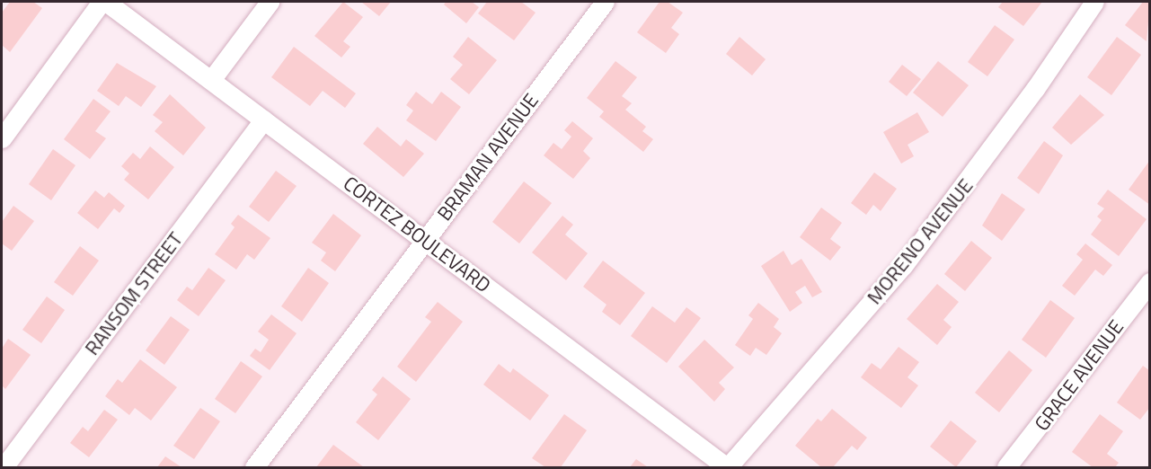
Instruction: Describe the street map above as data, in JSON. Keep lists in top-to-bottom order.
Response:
{
  "streets": {
    "street": [
      "BRAMAN AVENUE",
      "CORTEZ BOULEVARD",
      "MORENO AVENUE",
      "RANSOM STREET",
      "GRACE AVENUE"
    ]
  },
  "crossings": [
    ["BRAMAN AVENUE", "CORTEZ BOULEVARD"],
    ["CORTEZ BOULEVARD", "MORENO AVENUE"],
    ["CORTEZ BOULEVARD", "RANSOM STREET"]
  ]
}
